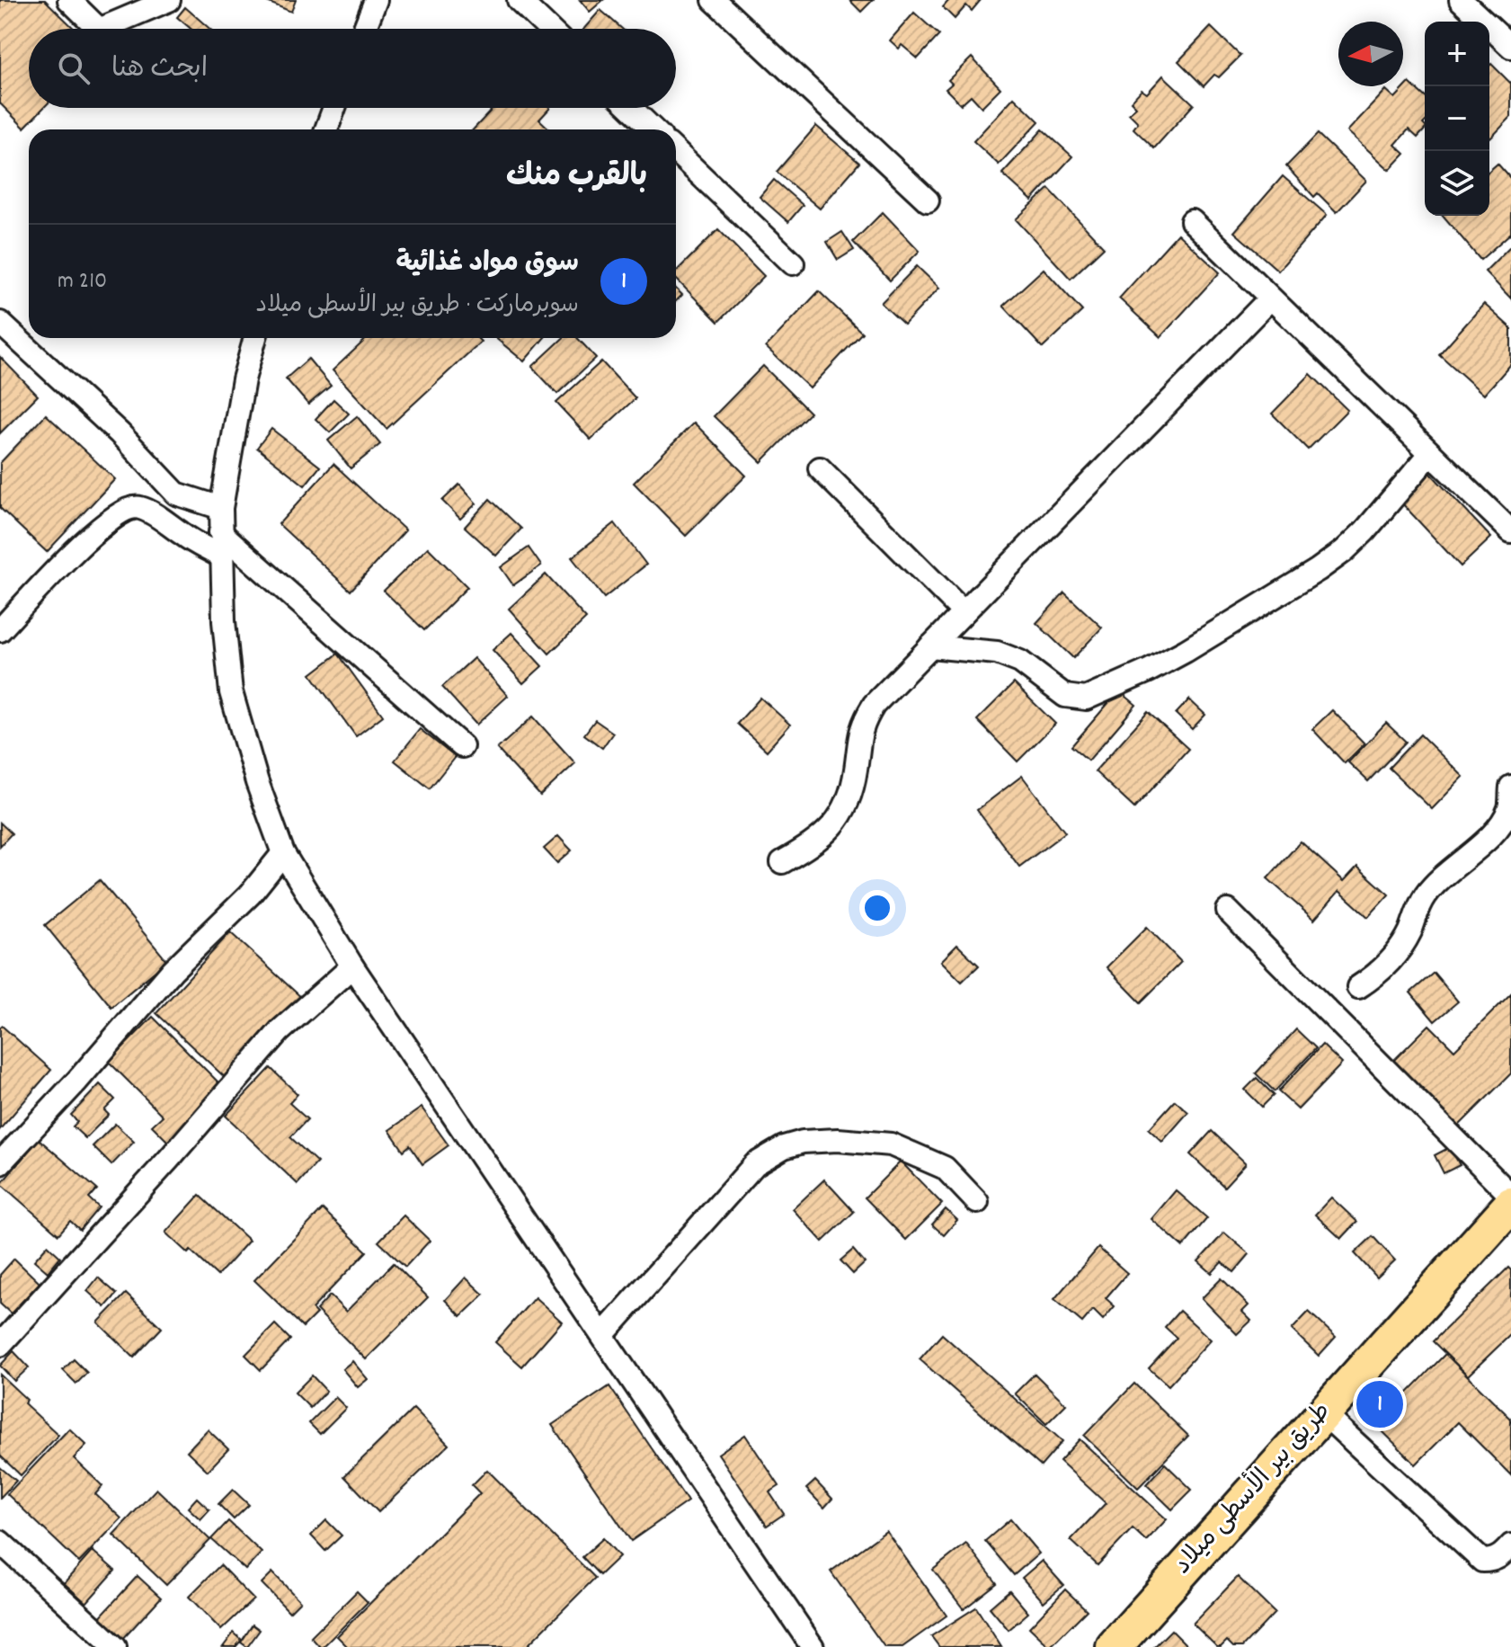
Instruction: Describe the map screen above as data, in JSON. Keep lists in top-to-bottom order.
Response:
{
  "streets": {
    "main road": ["طريق بير الأسطى ميلاد"]
  },
  "north": "left",
  "page": {
    "map_buttons": ["+", "−"],
    "search": "ابحث هنا",
    "heading": "بالقرب منك",
    "list": [
      {
        "mark": "1",
        "name": "سوق مواد غذائية",
        "note": "سوبرماركت · طريق بير الأسطى ميلاد",
        "value": "210 m"
      }
    ],
    "pins": "1"
  }
}
